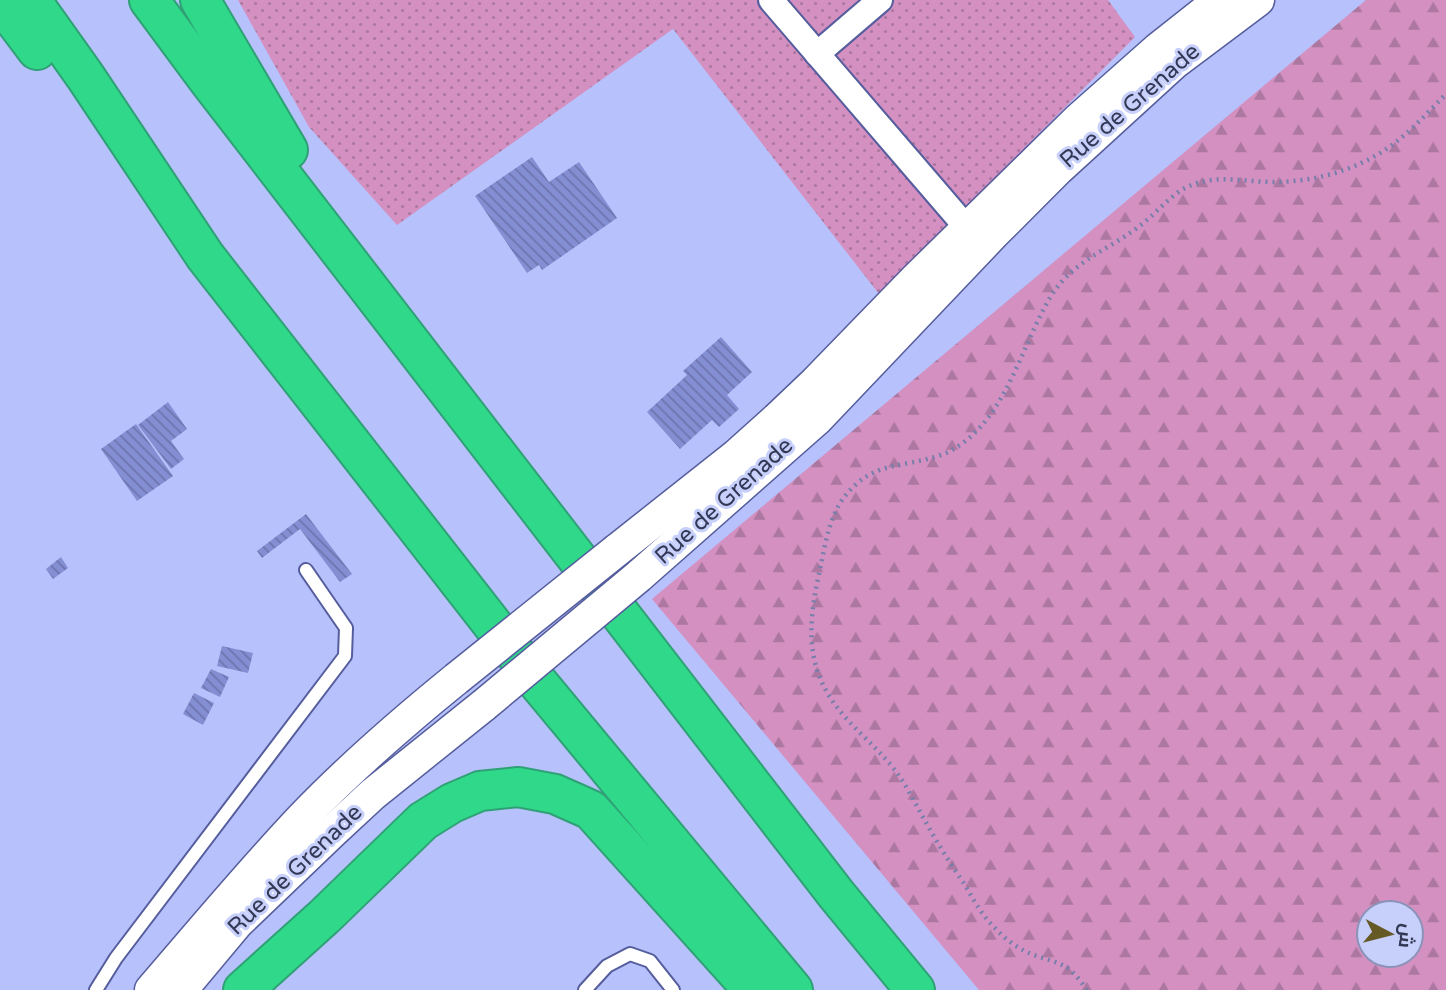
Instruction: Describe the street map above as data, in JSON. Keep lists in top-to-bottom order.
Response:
{
  "streets": {
    "street": ["Rue de Grenade"]
  },
  "north": "right"
}
